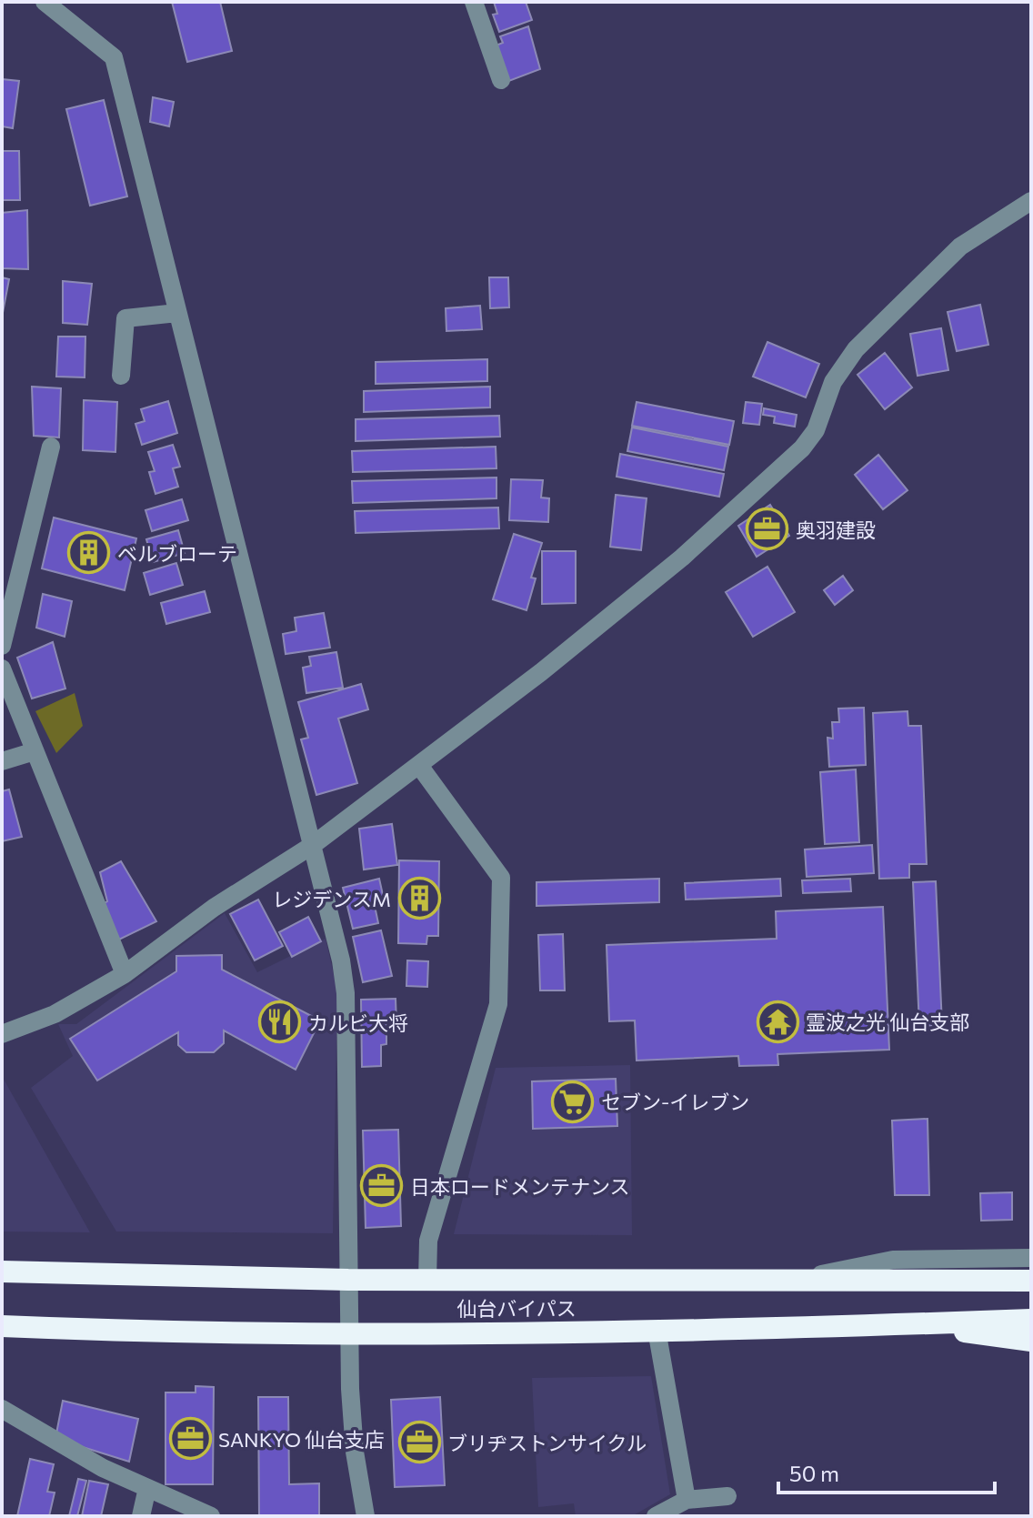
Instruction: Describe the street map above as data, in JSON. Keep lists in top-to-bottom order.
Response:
{
  "streets": {
    "highway": ["仙台バイパス"]
  },
  "places": {
    "office": [
      "奥羽建設",
      "日本ロードメンテナンス",
      "SANKYO 仙台支店",
      "ブリヂストンサイクル"
    ],
    "building": ["ベルブローテ", "レジデンスM"],
    "temple": ["霊波之光 仙台支部"],
    "restaurant": ["カルビ大将"],
    "supermarket": ["セブン-イレブン"]
  },
  "scale_bar": "50 m"
}
